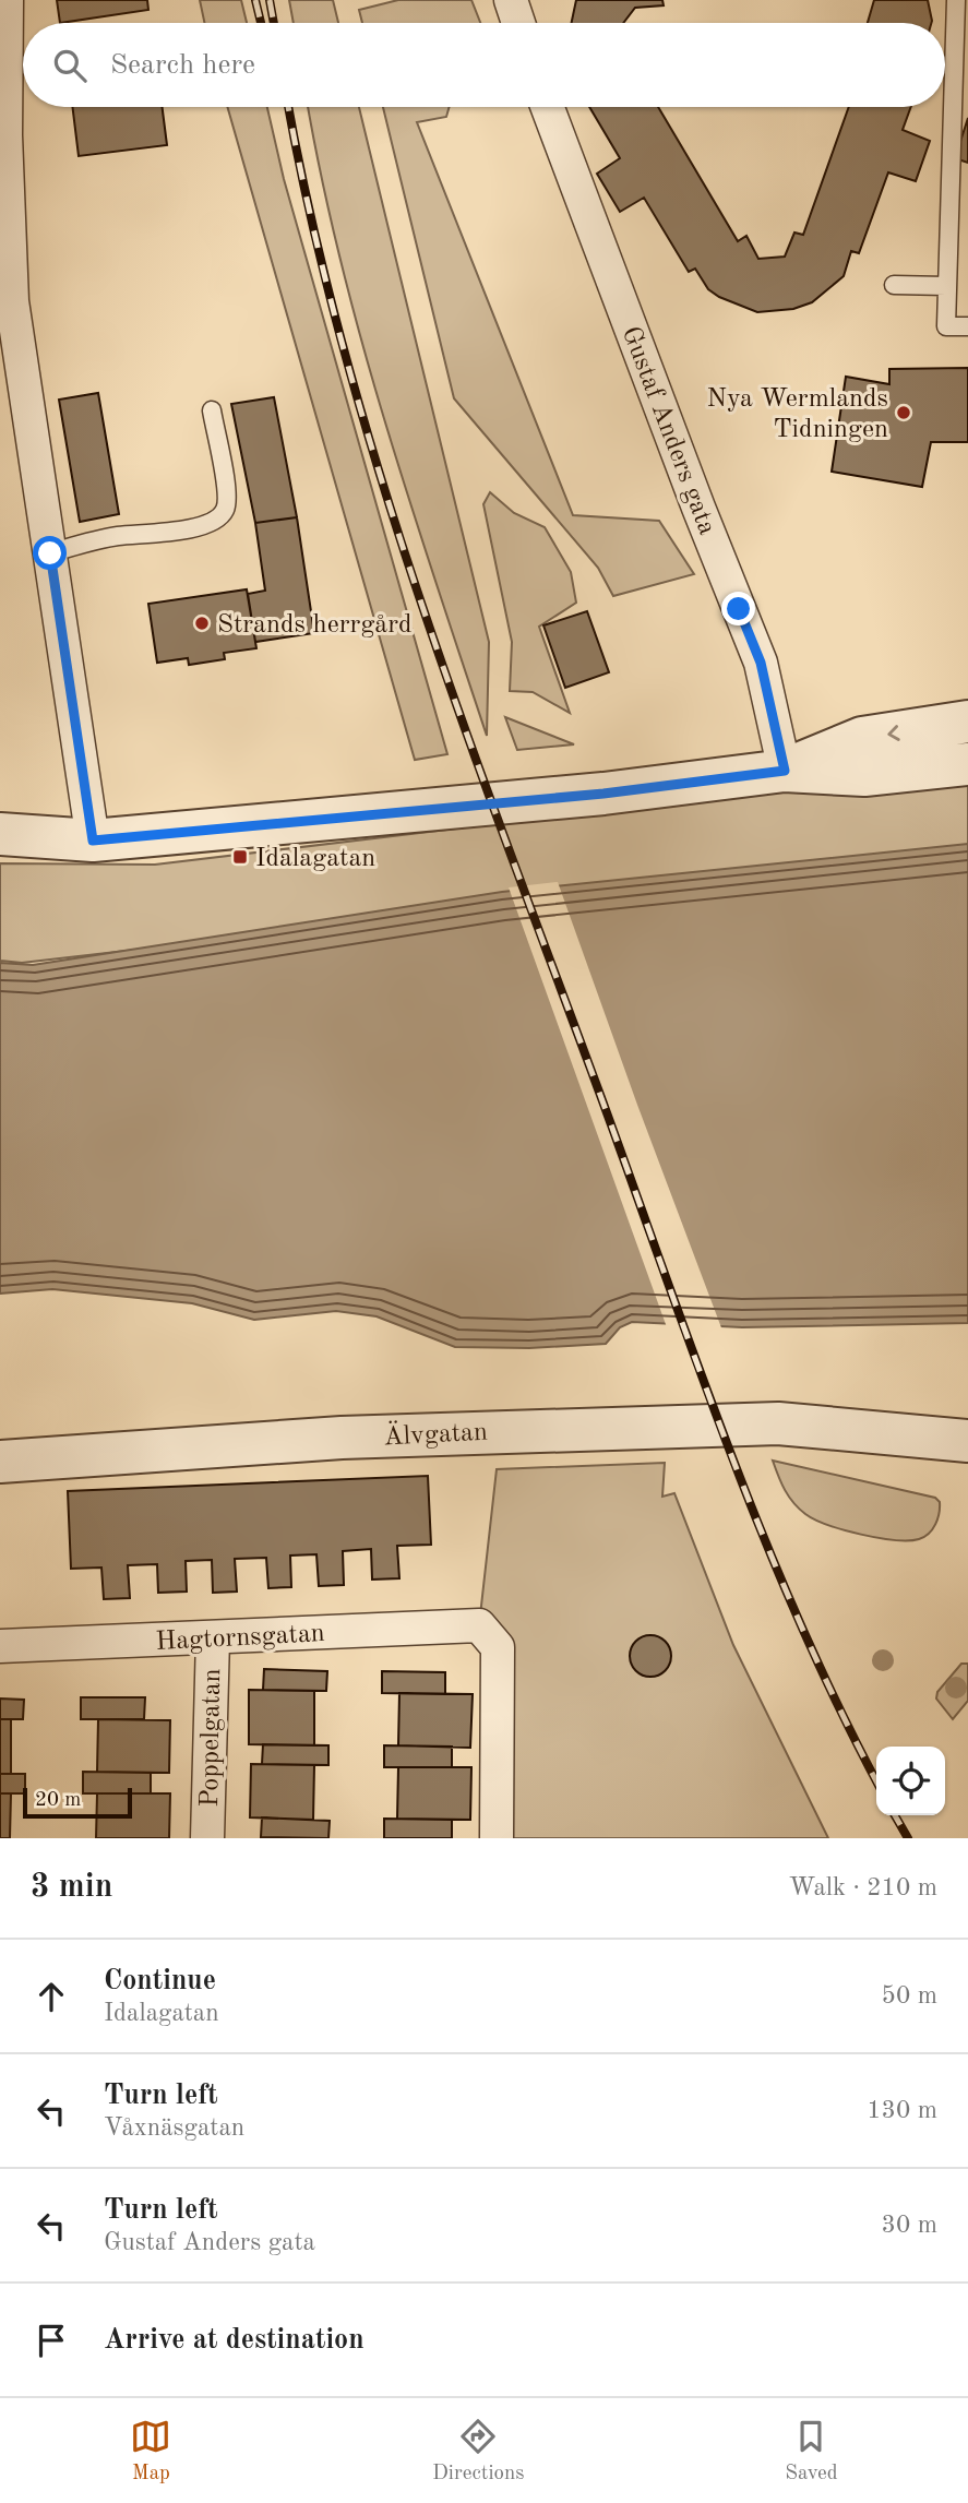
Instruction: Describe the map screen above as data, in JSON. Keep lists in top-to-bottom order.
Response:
{
  "streets": {
    "street": [
      "Gustaf Anders gata",
      "Älvgatan",
      "Hagtornsgatan",
      "Poppelgatan"
    ]
  },
  "crossings": [
    ["Hagtornsgatan", "Poppelgatan"]
  ],
  "places": {
    "other": ["Nya Wermlands Tidningen", "Strands herrgård"],
    "transit": ["Idalagatan"]
  },
  "scale_bar": "20 m",
  "page": {
    "search": "Search here",
    "scale": "20 m",
    "heading": ["3 min", "Walk · 210 m"],
    "list": [
      ["Continue", "Idalagatan", "50 m"],
      ["Turn left", "Våxnäsgatan", "130 m"],
      ["Turn left", "Gustaf Anders gata", "30 m"],
      "Arrive at destination"
    ],
    "nav": ["Map", "Directions", "Saved"]
  }
}
